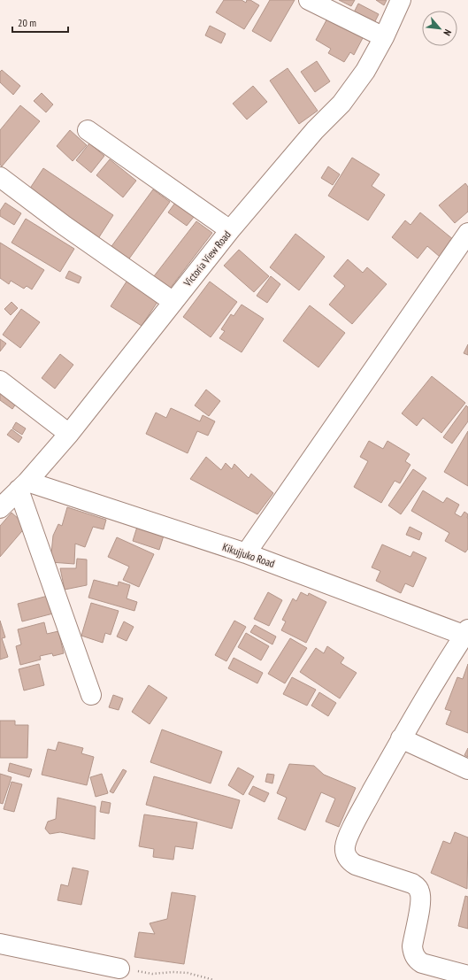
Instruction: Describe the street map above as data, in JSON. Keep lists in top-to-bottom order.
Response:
{
  "streets": {
    "street": ["Victoria View Road", "Kikujjuko Road"]
  },
  "crossings": [
    ["Victoria View Road", "Kikujjuko Road"]
  ],
  "scale_bar": "20 m",
  "north": "bottom right"
}
